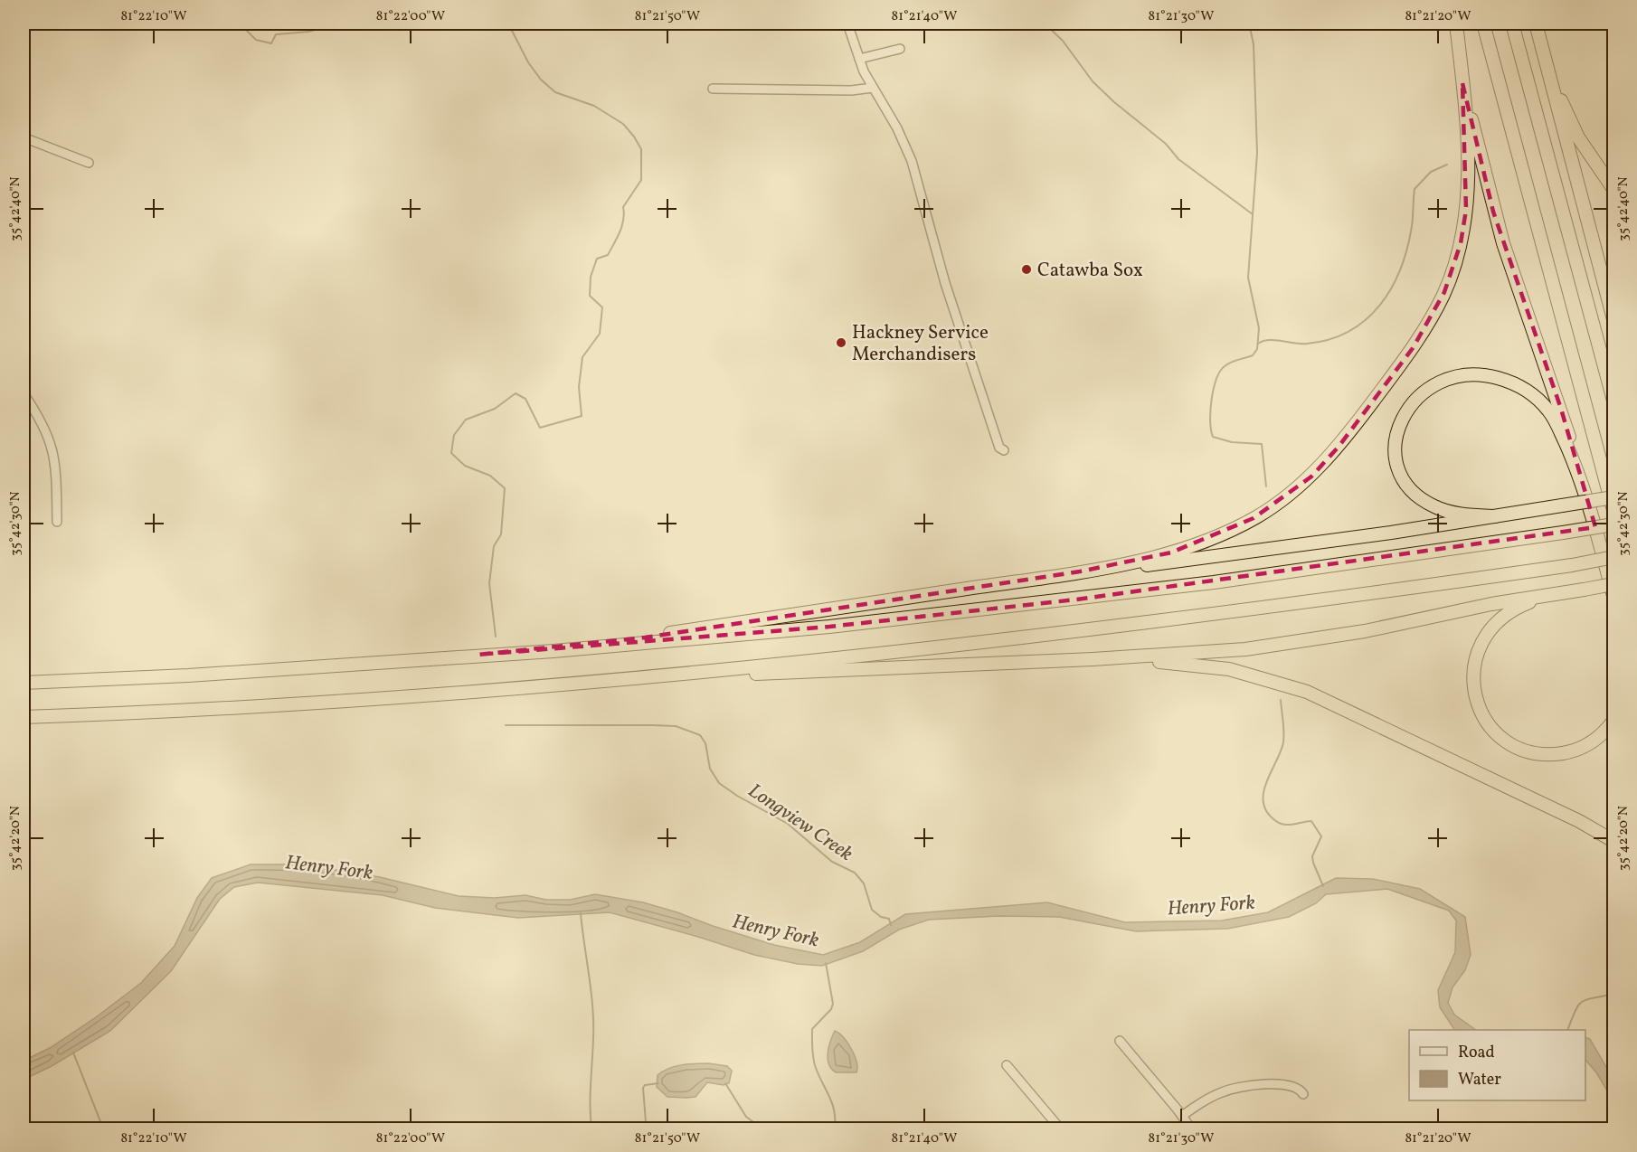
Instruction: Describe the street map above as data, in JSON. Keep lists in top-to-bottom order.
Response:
{
  "water": ["Longview Creek", "Henry Fork"],
  "places": ["Catawba Sox", "Hackney Service Merchandisers"],
  "legend": ["Road", "Water"],
  "coordinates": [
    "81°22'10\"W",
    "81°22'00\"W",
    "81°21'50\"W",
    "81°21'40\"W",
    "81°21'30\"W",
    "81°21'20\"W",
    "35°42'40\"N",
    "35°42'30\"N",
    "35°42'20\"N"
  ]
}
